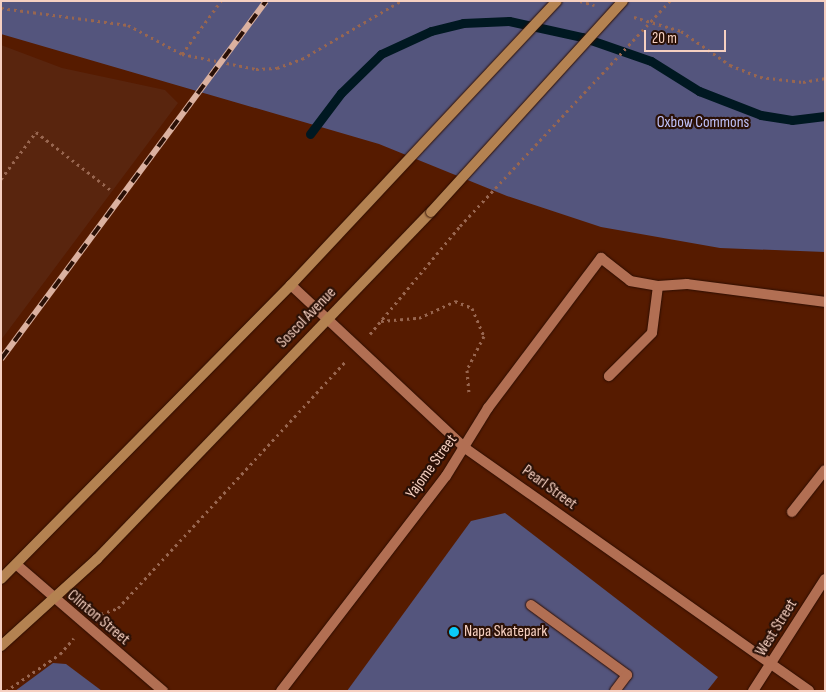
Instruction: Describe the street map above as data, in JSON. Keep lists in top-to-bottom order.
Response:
{
  "streets": {
    "main road": ["Soscol Avenue"],
    "street": [
      "Yajome Street",
      "Pearl Street",
      "Clinton Street",
      "West Street"
    ]
  },
  "crossings": [
    ["Soscol Avenue", "Pearl Street"],
    ["Soscol Avenue", "Clinton Street"],
    ["Yajome Street", "Pearl Street"],
    ["Pearl Street", "West Street"]
  ],
  "parks": ["Oxbow Commons"],
  "places": ["Napa Skatepark"],
  "scale_bar": "20 m"
}
